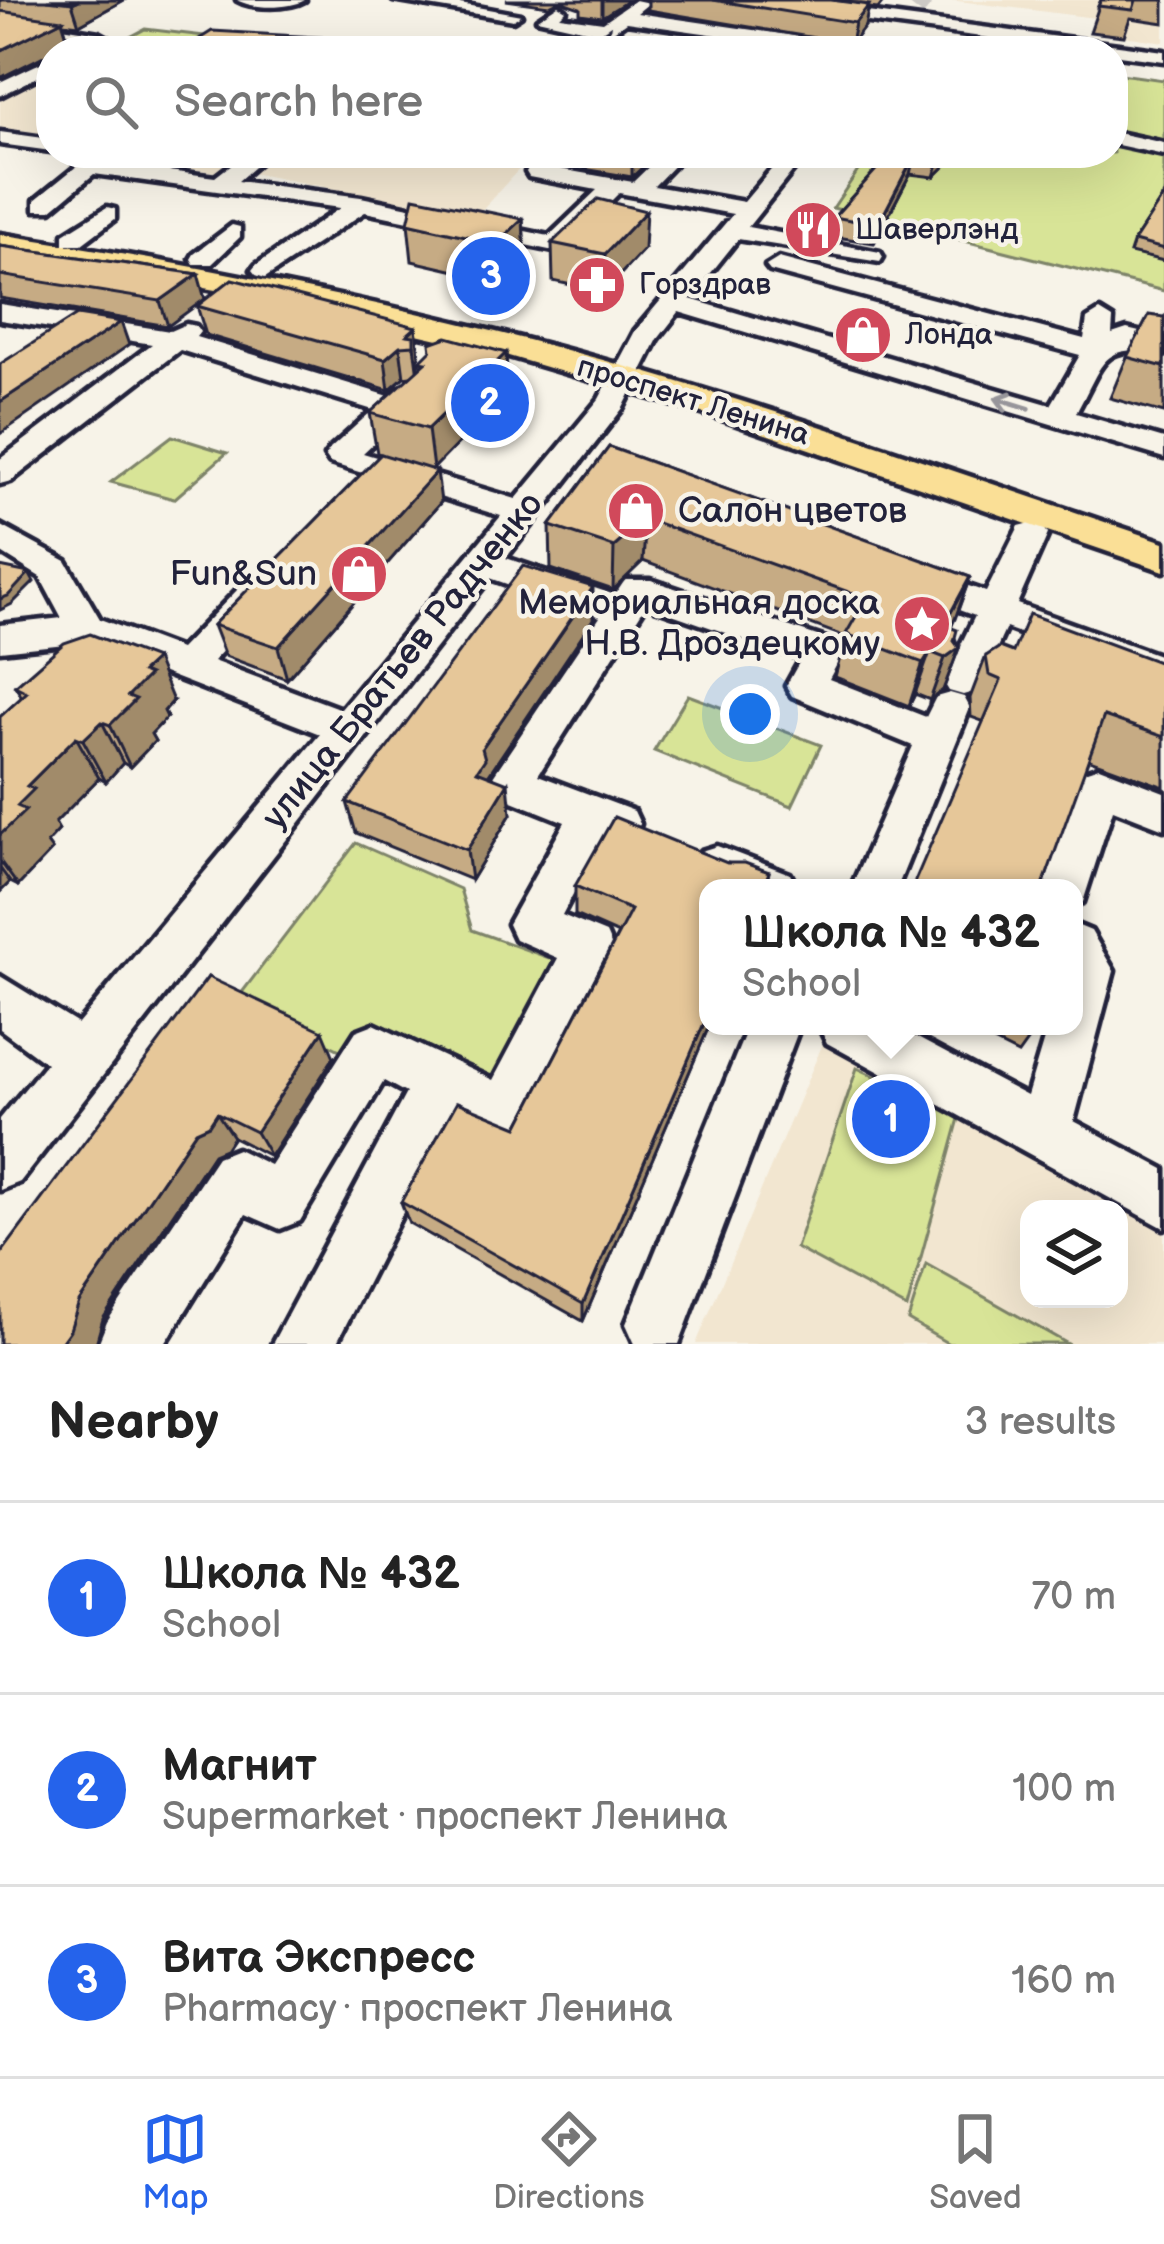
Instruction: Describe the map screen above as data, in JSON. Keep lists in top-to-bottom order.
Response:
{
  "streets": {
    "main road": ["проспект Ленина"],
    "street": ["улица Братьев Радченко"]
  },
  "crossings": [
    ["проспект Ленина", "улица Братьев Радченко"]
  ],
  "places": {
    "restaurant": ["Шаверлэнд"],
    "pharmacy": ["Горздрав"],
    "shop": ["Лонда", "Салон цветов", "Fun&Sun"],
    "place": ["Мемориальная доска Н.В. Дроздецкому"]
  },
  "page": {
    "search": "Search here",
    "pins": ["3", "2", "1"],
    "popup": ["Школа № 432", "School"],
    "heading": ["Nearby", "3 results"],
    "list": [
      {
        "mark": "1",
        "name": "Школа № 432",
        "note": "School",
        "value": "70 m"
      },
      {
        "mark": "2",
        "name": "Магнит",
        "note": "Supermarket · проспект Ленина",
        "value": "100 m"
      },
      {
        "mark": "3",
        "name": "Вита Экспресс",
        "note": "Pharmacy · проспект Ленина",
        "value": "160 m"
      }
    ],
    "nav": ["Map", "Directions", "Saved"]
  }
}
